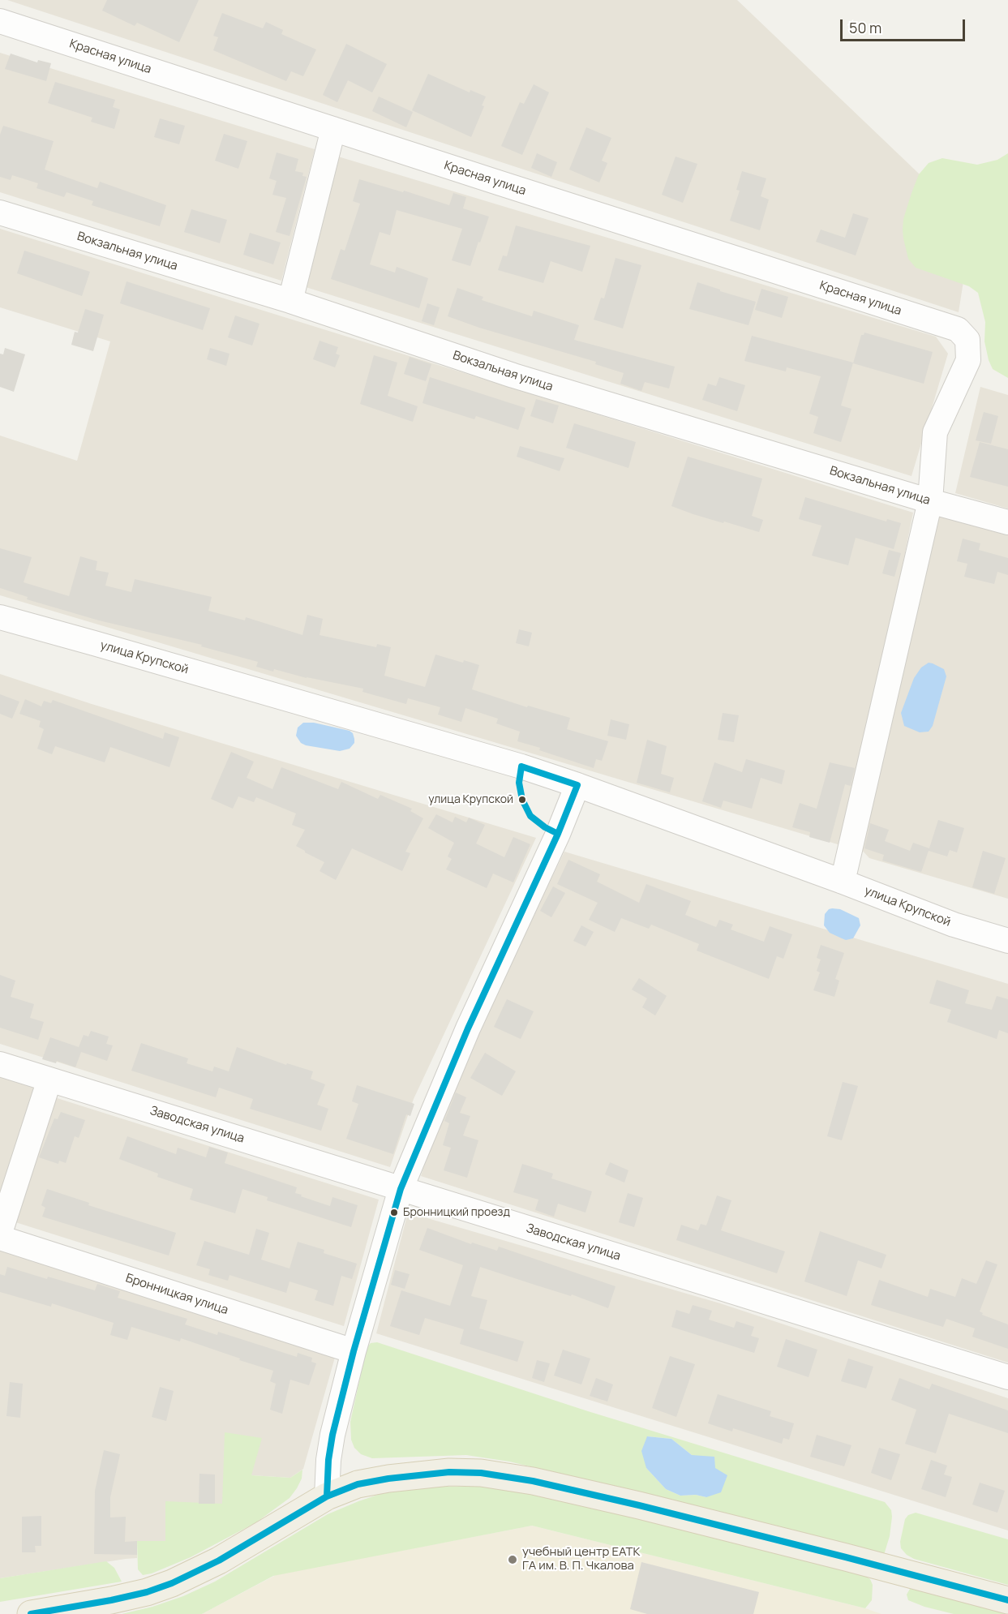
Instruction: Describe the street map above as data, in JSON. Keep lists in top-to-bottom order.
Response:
{
  "streets": {
    "street": [
      "Красная улица",
      "Вокзальная улица",
      "улица Крупской",
      "Заводская улица",
      "Бронницкая улица"
    ]
  },
  "crossings": [
    ["Красная улица", "Вокзальная улица"]
  ],
  "places": ["улица Крупской", "Бронницкий проезд", "учебный центр ЕАТК ГА им. В. П. Чкалова"],
  "scale_bar": "50 m"
}
